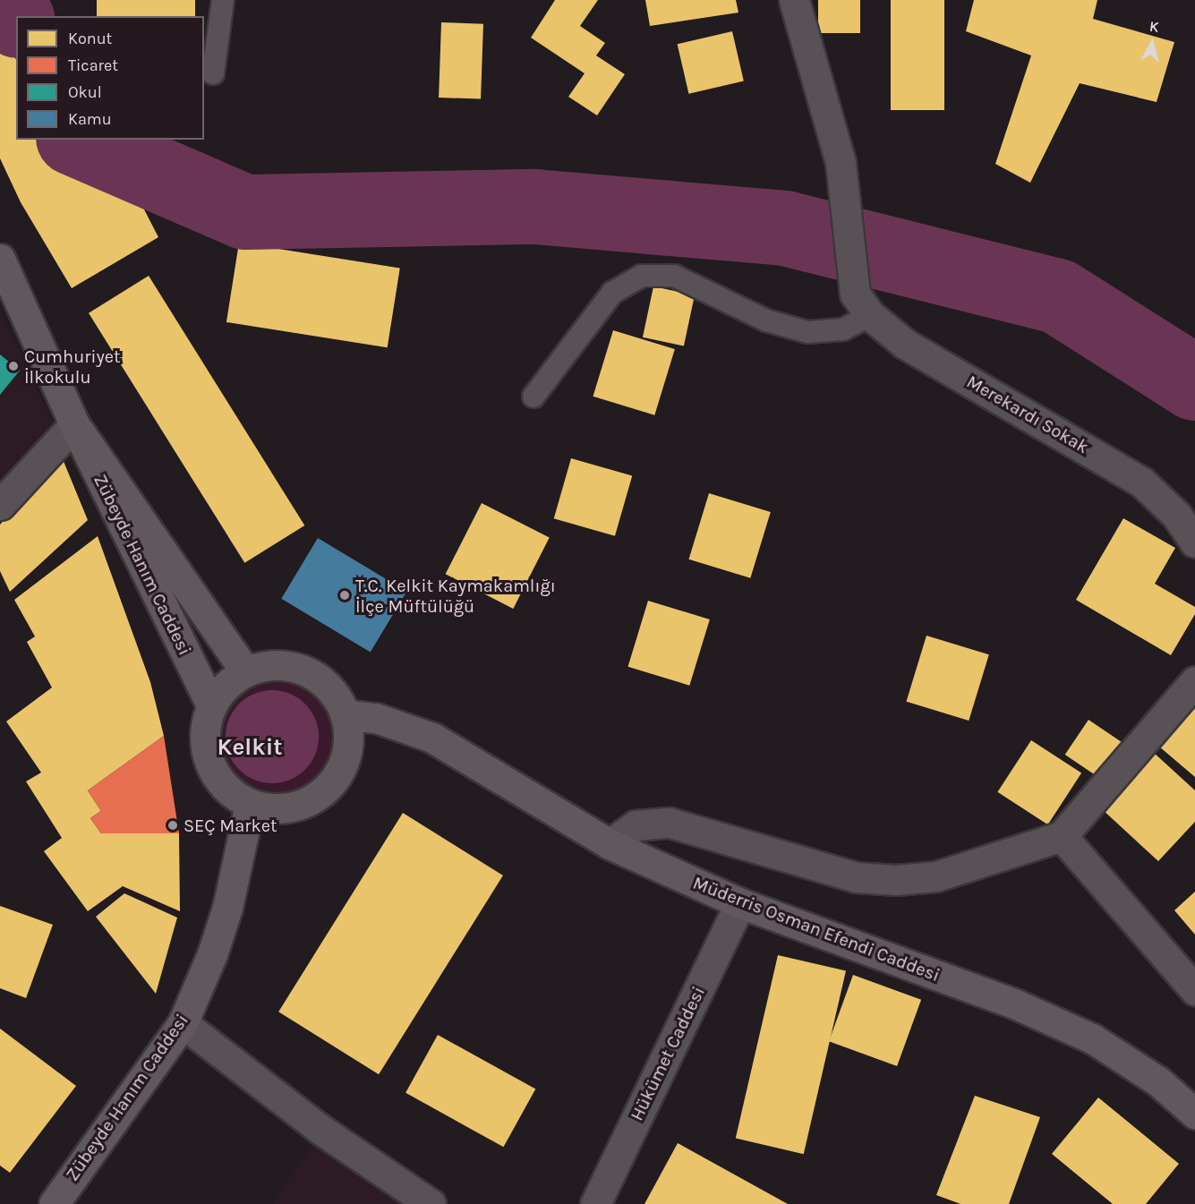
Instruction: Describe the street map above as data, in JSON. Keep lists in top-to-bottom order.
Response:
{
  "streets": {
    "main road": ["Zübeyde Hanım Caddesi", "Müderris Osman Efendi Caddesi"],
    "street": ["Merekardı Sokak", "Hükümet Caddesi"]
  },
  "crossings": [
    ["Zübeyde Hanım Caddesi", "Müderris Osman Efendi Caddesi"],
    ["Müderris Osman Efendi Caddesi", "Hükümet Caddesi"]
  ],
  "districts": ["Kelkit"],
  "places": ["Cumhuriyet İlkokulu", "T.C. Kelkit Kaymakamlığı İlçe Müftülüğü", "SEÇ Market"],
  "legend": [
    "Konut",
    "Ticaret",
    "Okul",
    "Kamu"
  ],
  "north": "top"
}
